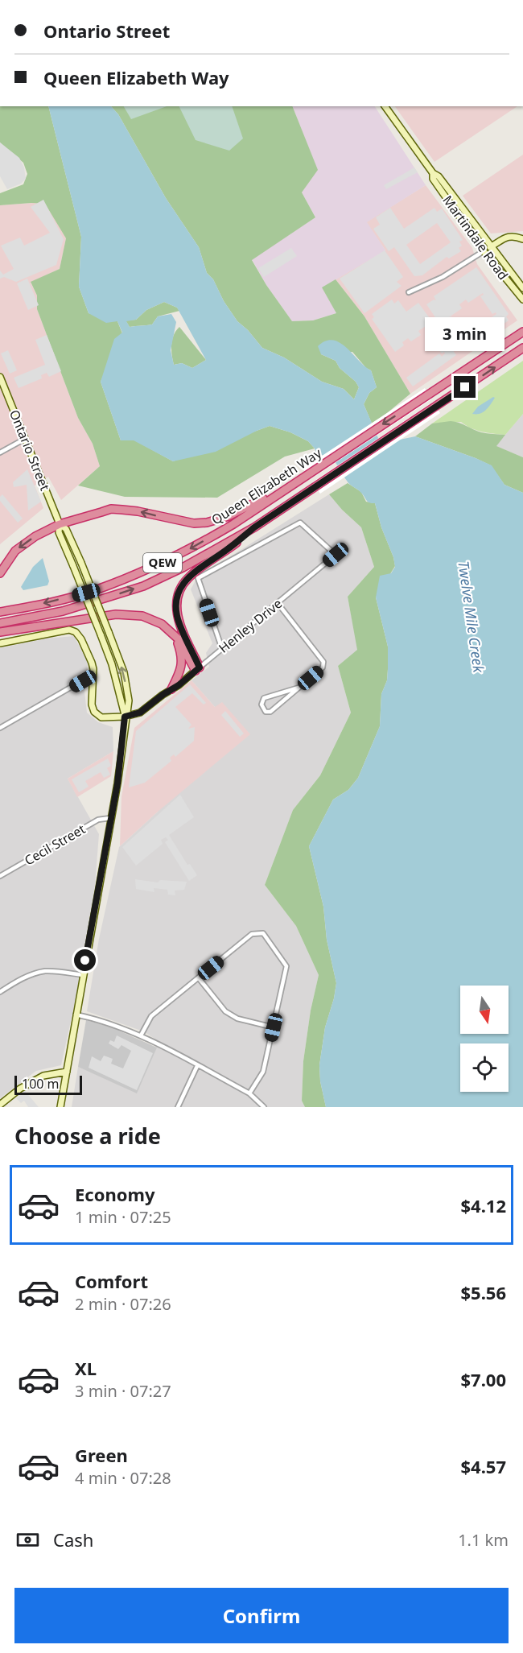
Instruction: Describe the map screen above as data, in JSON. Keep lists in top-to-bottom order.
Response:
{
  "streets": {
    "highway": ["Queen Elizabeth Way", "QEW"],
    "main road": ["Martindale Road", "Ontario Street", "Henley Drive"],
    "street": ["Cecil Street"]
  },
  "crossings": [
    ["Ontario Street", "Henley Drive"],
    ["Ontario Street", "Cecil Street"]
  ],
  "water": ["Twelve Mile Creek"],
  "scale_bar": "100 m",
  "north": "bottom",
  "page": {
    "banner": ["Ontario Street", "Queen Elizabeth Way"],
    "bubble": "3 min",
    "scale": "100 m",
    "heading": "Choose a ride",
    "list": [
      {
        "name": "Economy",
        "note": "1 min · 07:25",
        "value": "$4.12"
      },
      {
        "name": "Comfort",
        "note": "2 min · 07:26",
        "value": "$5.56"
      },
      {
        "name": "XL",
        "note": "3 min · 07:27",
        "value": "$7.00"
      },
      {
        "name": "Green",
        "note": "4 min · 07:28",
        "value": "$4.57"
      }
    ],
    "pay": ["Cash", "1.1 km"],
    "buttons": "Confirm"
  }
}
